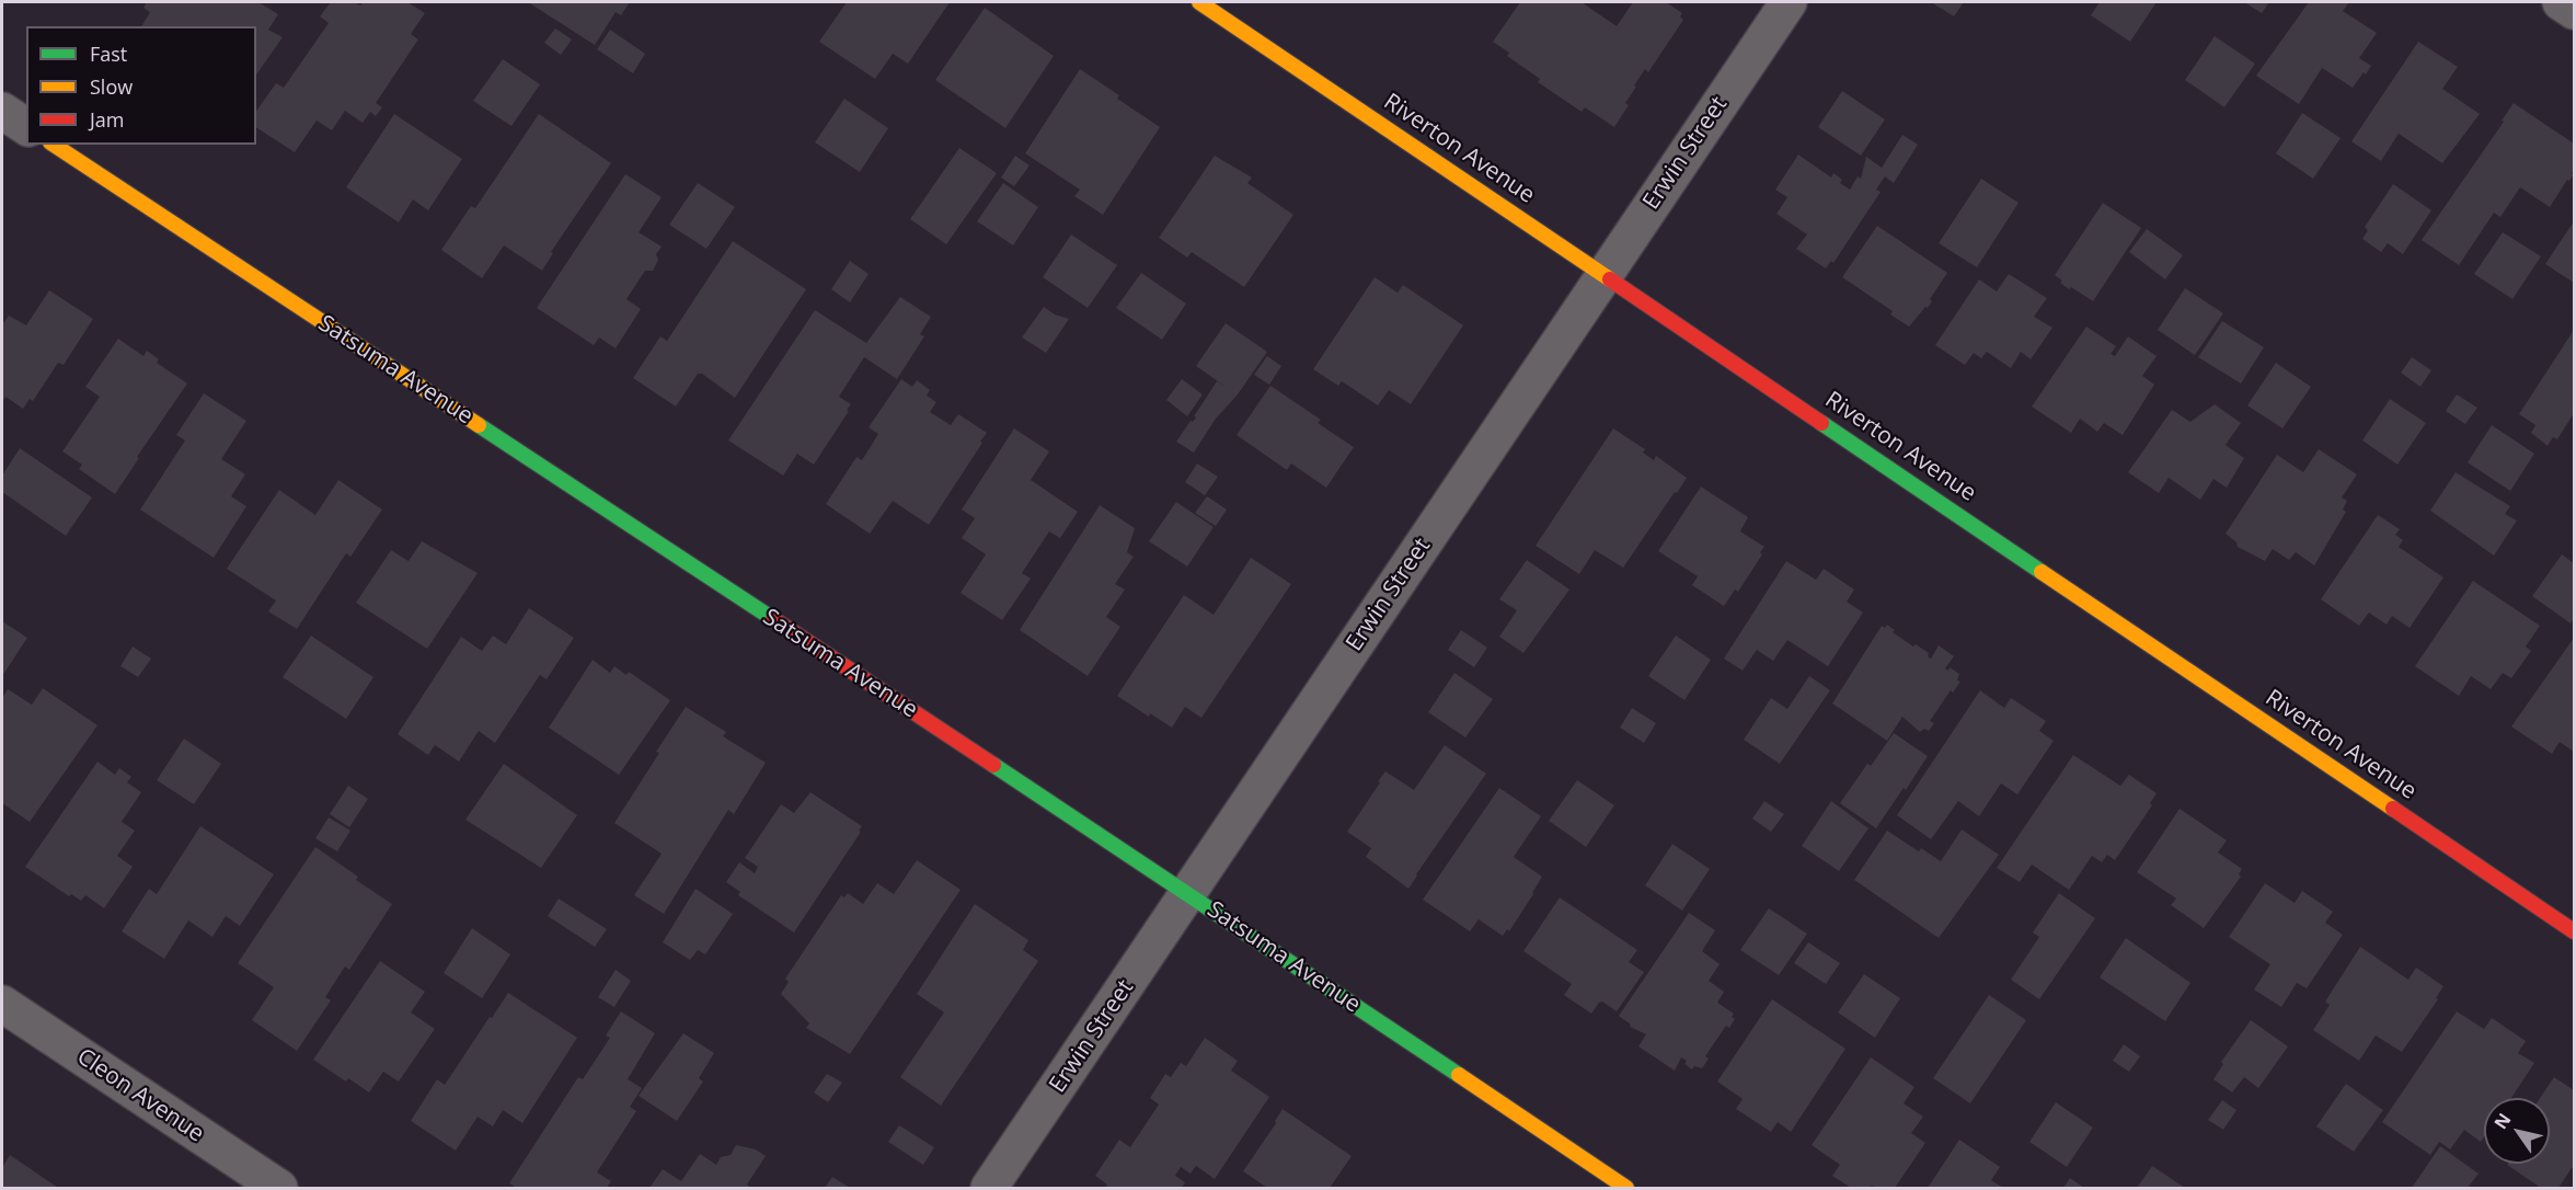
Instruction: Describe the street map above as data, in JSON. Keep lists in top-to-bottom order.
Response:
{
  "streets": {
    "street": [
      "Riverton Avenue",
      "Erwin Street",
      "Satsuma Avenue",
      "Cleon Avenue"
    ]
  },
  "crossings": [
    ["Riverton Avenue", "Erwin Street"],
    ["Erwin Street", "Satsuma Avenue"]
  ],
  "legend": ["Fast", "Slow", "Jam"],
  "north": "top left"
}
